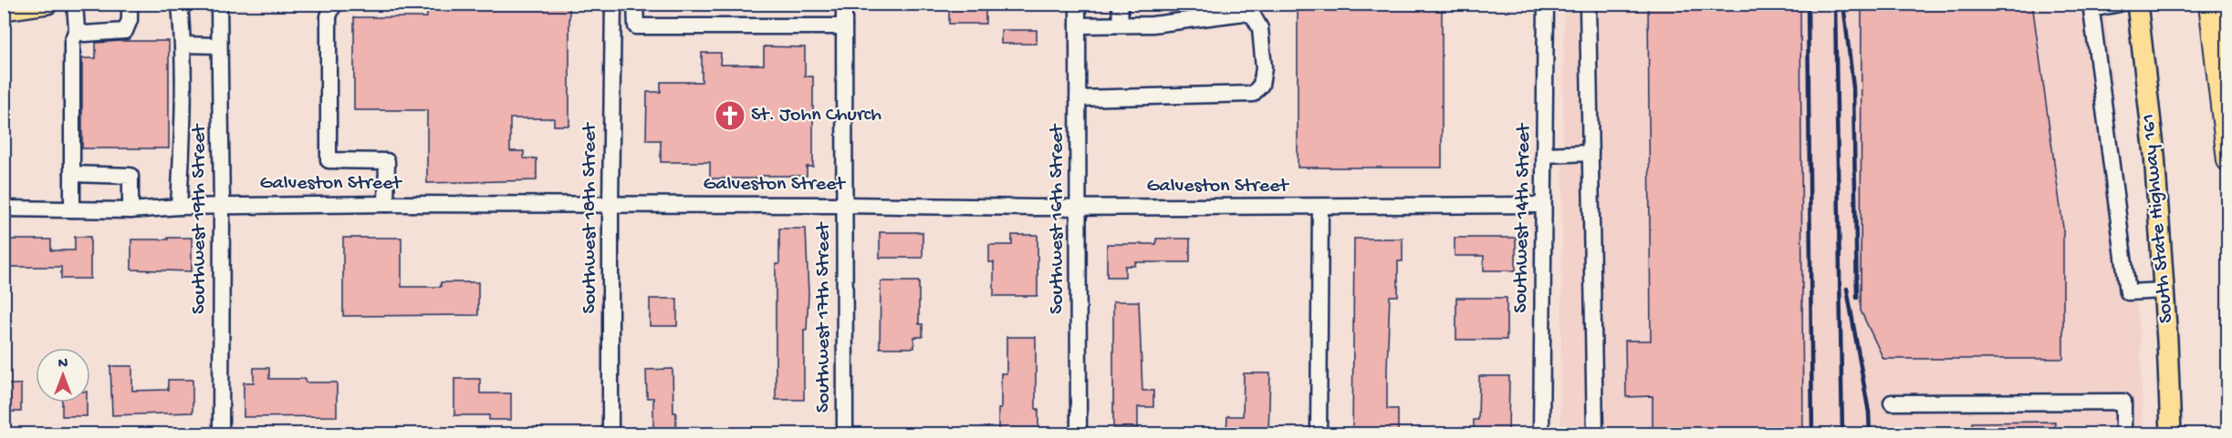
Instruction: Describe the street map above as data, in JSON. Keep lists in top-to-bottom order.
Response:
{
  "streets": {
    "main road": ["South State Highway 161"],
    "street": [
      "Galveston Street",
      "Southwest 18th Street",
      "Southwest 14th Street",
      "Southwest 19th Street",
      "Southwest 16th Street",
      "Southwest 17th Street"
    ]
  },
  "crossings": [
    ["Galveston Street", "Southwest 18th Street"],
    ["Galveston Street", "Southwest 14th Street"],
    ["Galveston Street", "Southwest 19th Street"],
    ["Galveston Street", "Southwest 16th Street"],
    ["Galveston Street", "Southwest 17th Street"]
  ],
  "places": {
    "church": ["St. John Church"]
  },
  "north": "top"
}
